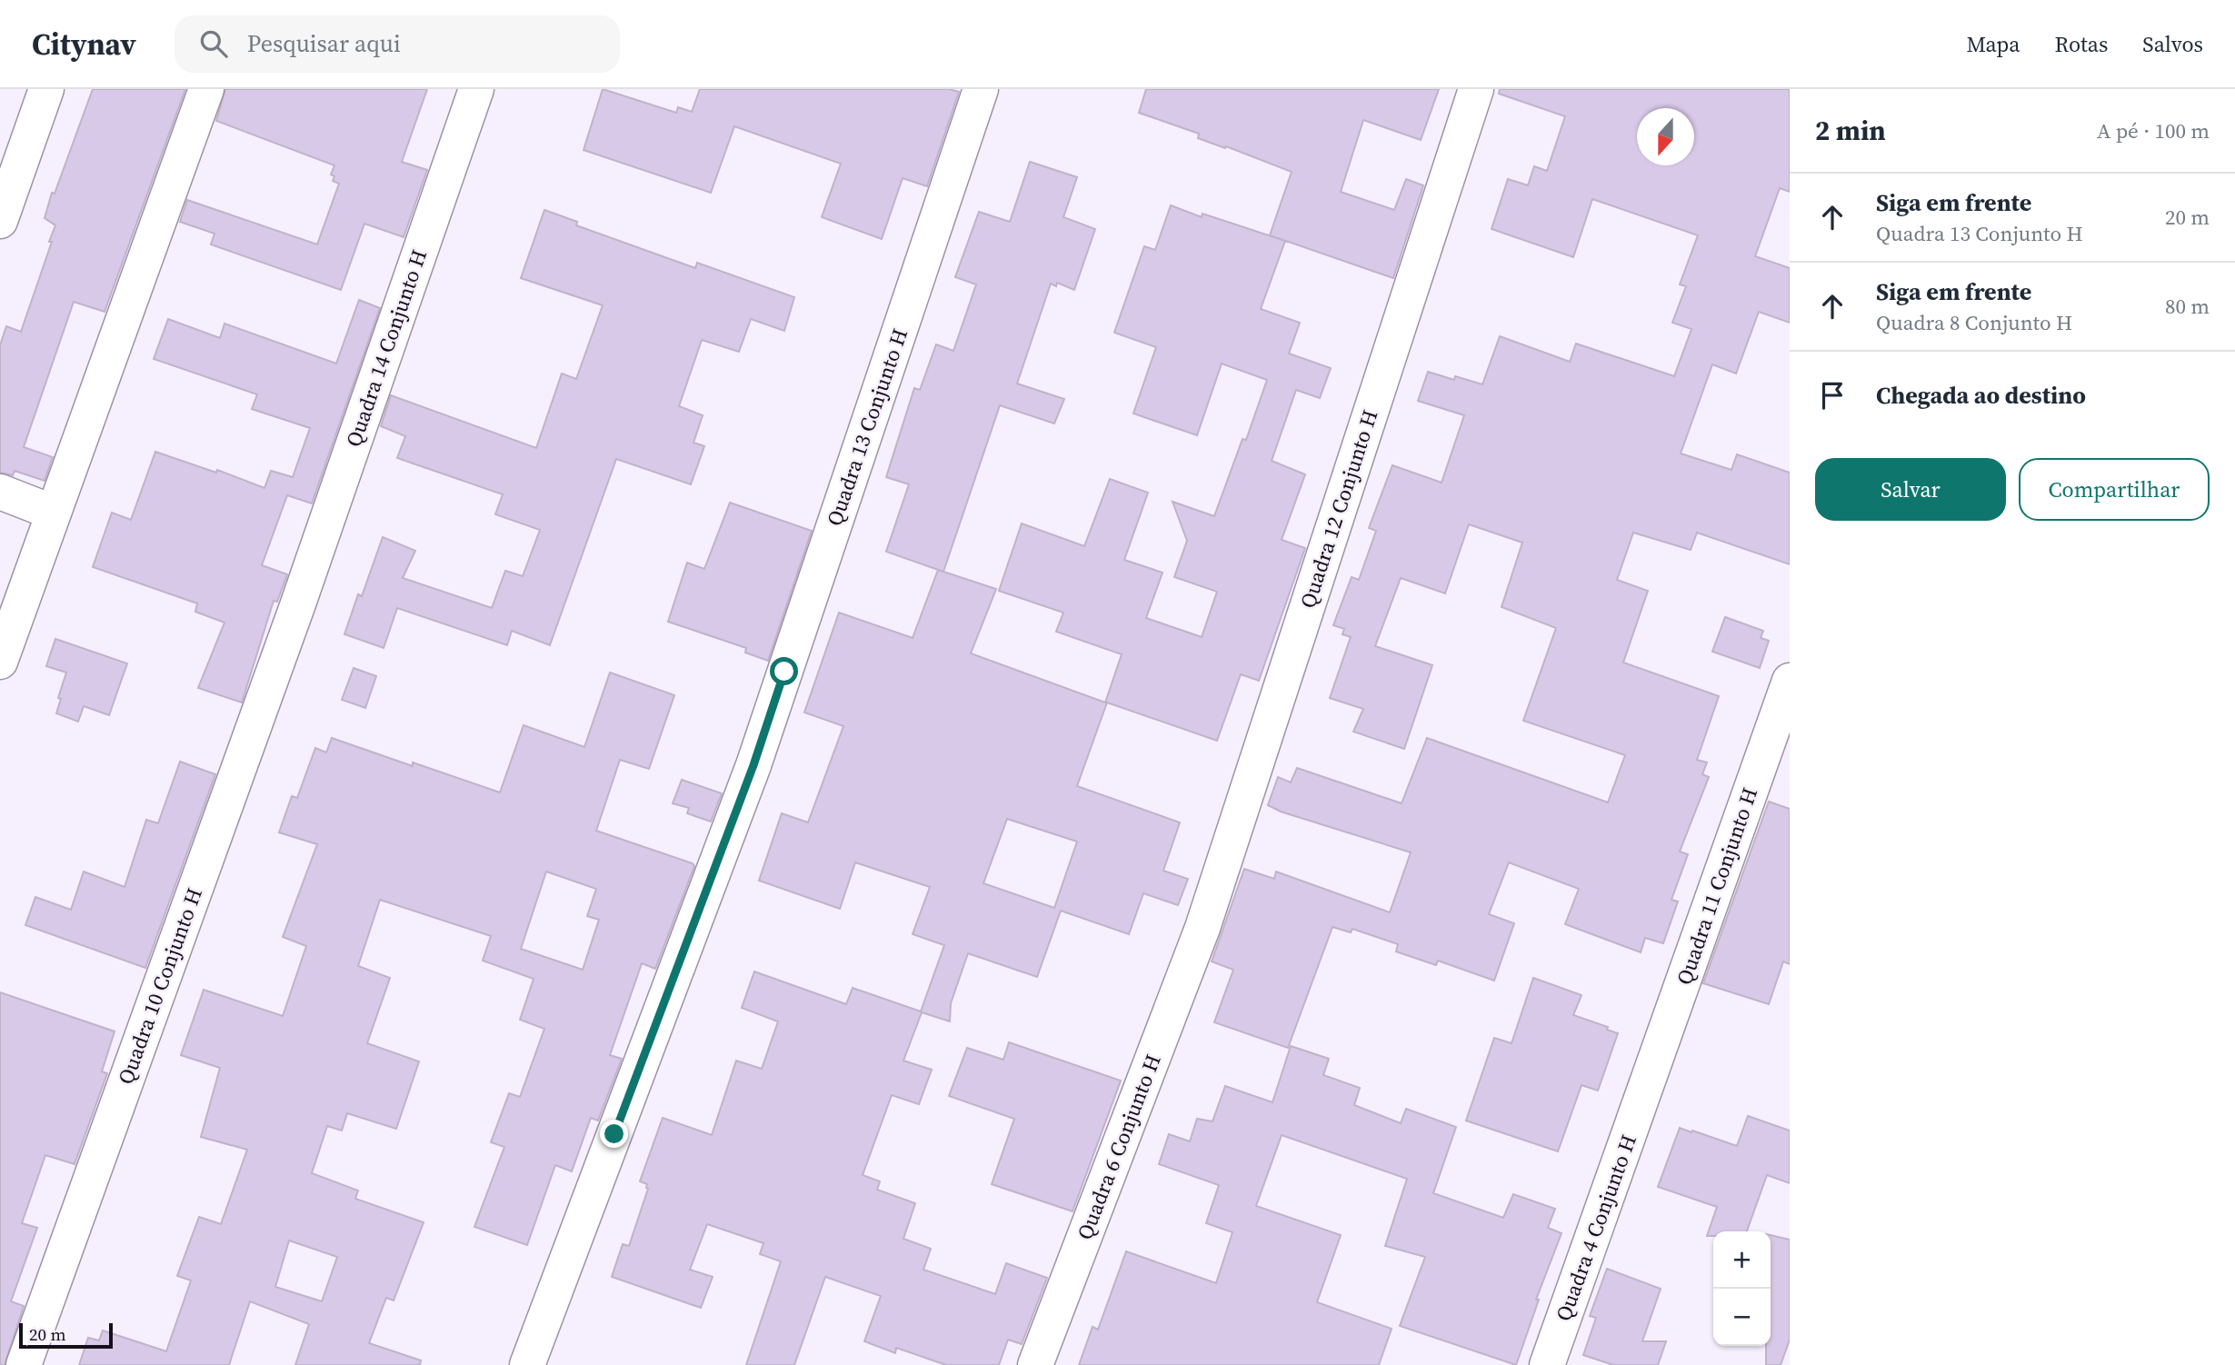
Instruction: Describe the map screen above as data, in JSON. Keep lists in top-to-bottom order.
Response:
{
  "streets": {
    "street": [
      "Quadra 14 Conjunto H",
      "Quadra 13 Conjunto H",
      "Quadra 12 Conjunto H",
      "Quadra 11 Conjunto H",
      "Quadra 10 Conjunto H",
      "Quadra 6 Conjunto H",
      "Quadra 4 Conjunto H"
    ]
  },
  "crossings": [
    ["Quadra 14 Conjunto H", "Quadra 10 Conjunto H"],
    ["Quadra 12 Conjunto H", "Quadra 6 Conjunto H"],
    ["Quadra 11 Conjunto H", "Quadra 4 Conjunto H"]
  ],
  "scale_bar": "20 m",
  "north": "bottom",
  "page": {
    "header": "Citynav",
    "search": "Pesquisar aqui",
    "nav": ["Mapa", "Rotas", "Salvos"],
    "heading": ["2 min", "A pé · 100 m"],
    "list": [
      ["Siga em frente", "Quadra 13 Conjunto H", "20 m"],
      ["Siga em frente", "Quadra 8 Conjunto H", "80 m"],
      "Chegada ao destino"
    ],
    "buttons": ["Salvar", "Compartilhar"],
    "map_buttons": ["+", "−"],
    "scale": "20 m"
  }
}
